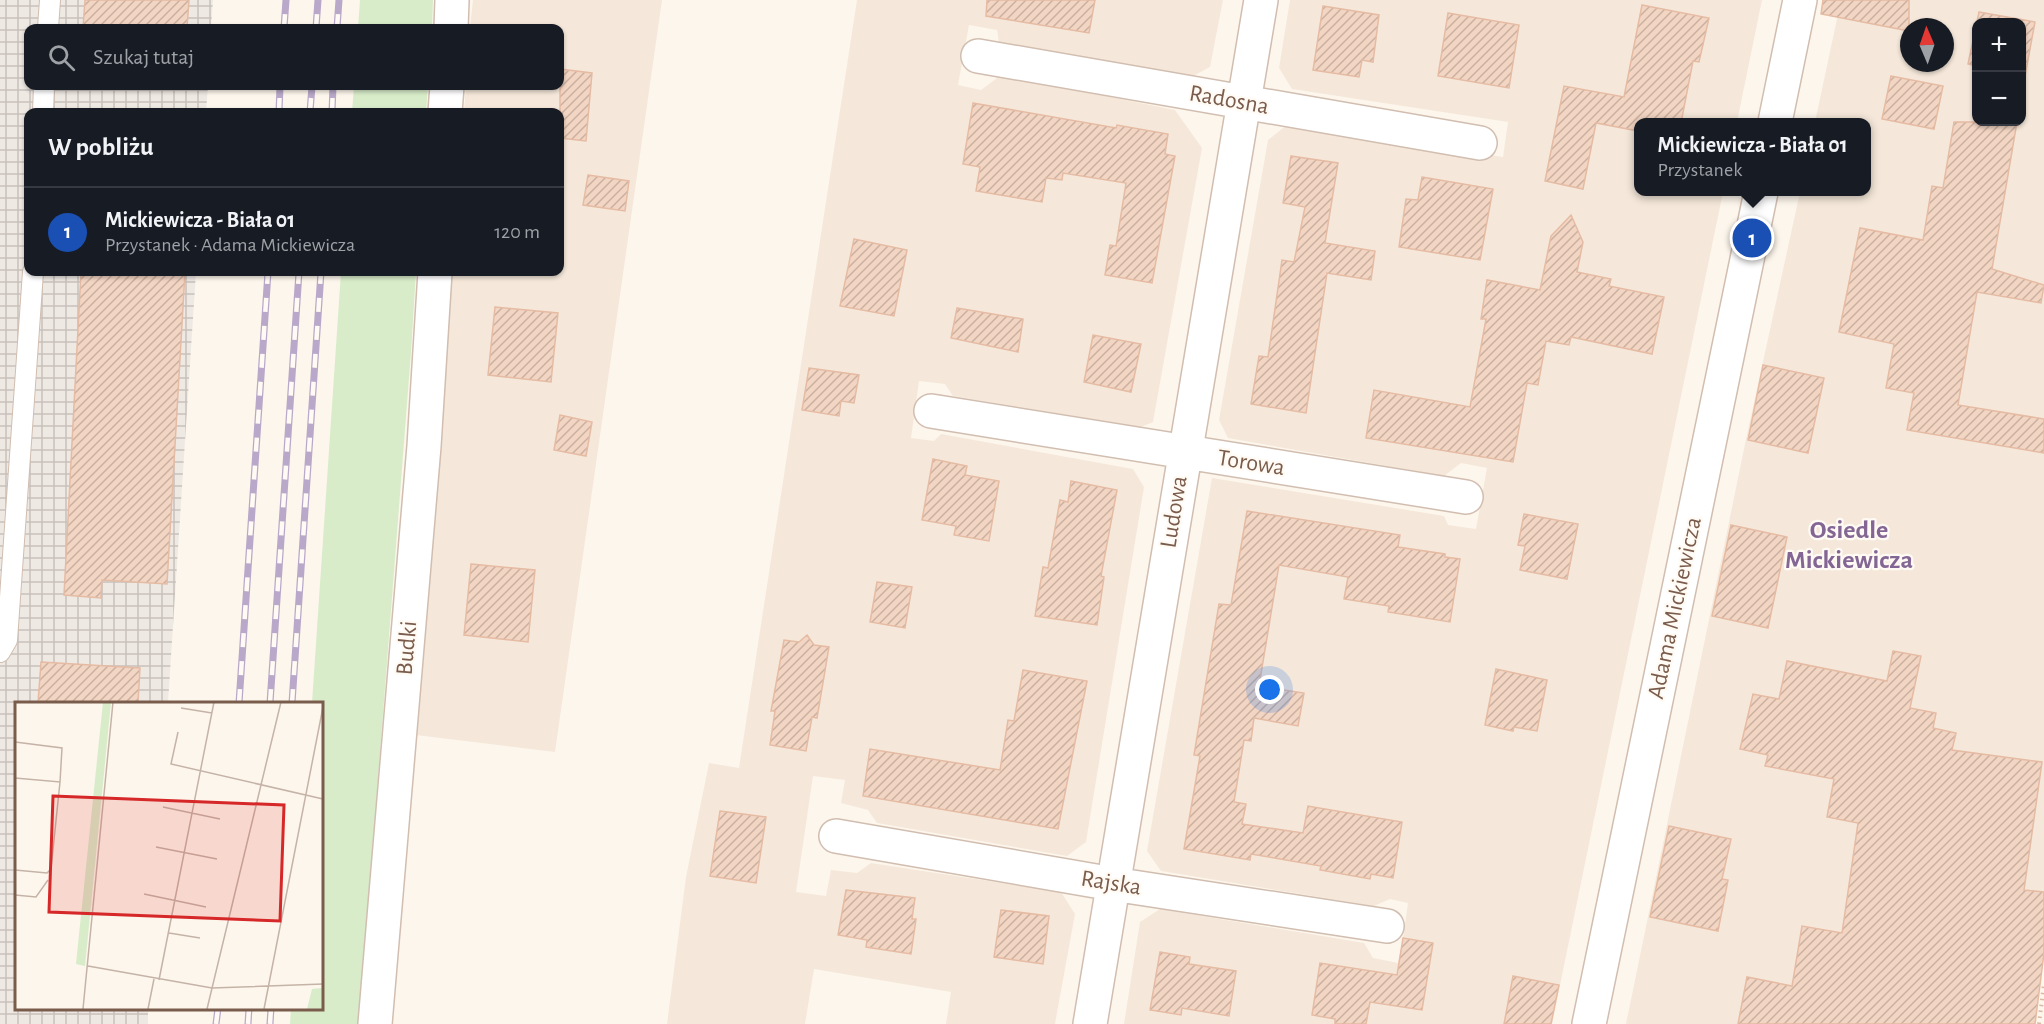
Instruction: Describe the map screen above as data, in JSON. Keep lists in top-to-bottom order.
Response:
{
  "streets": {
    "street": [
      "Radosna",
      "Torowa",
      "Ludowa",
      "Adama Mickiewicza",
      "Budki",
      "Rajska"
    ]
  },
  "crossings": [
    ["Radosna", "Ludowa"],
    ["Torowa", "Ludowa"],
    ["Ludowa", "Rajska"]
  ],
  "districts": ["Osiedle Mickiewicza"],
  "north": "top",
  "page": {
    "map_buttons": ["+", "−"],
    "search": "Szukaj tutaj",
    "heading": "W pobliżu",
    "popup": ["Mickiewicza - Biała 01", "Przystanek"],
    "list": [
      {
        "mark": "1",
        "name": "Mickiewicza - Biała 01",
        "note": "Przystanek · Adama Mickiewicza",
        "value": "120 m"
      }
    ],
    "pins": "1"
  }
}
